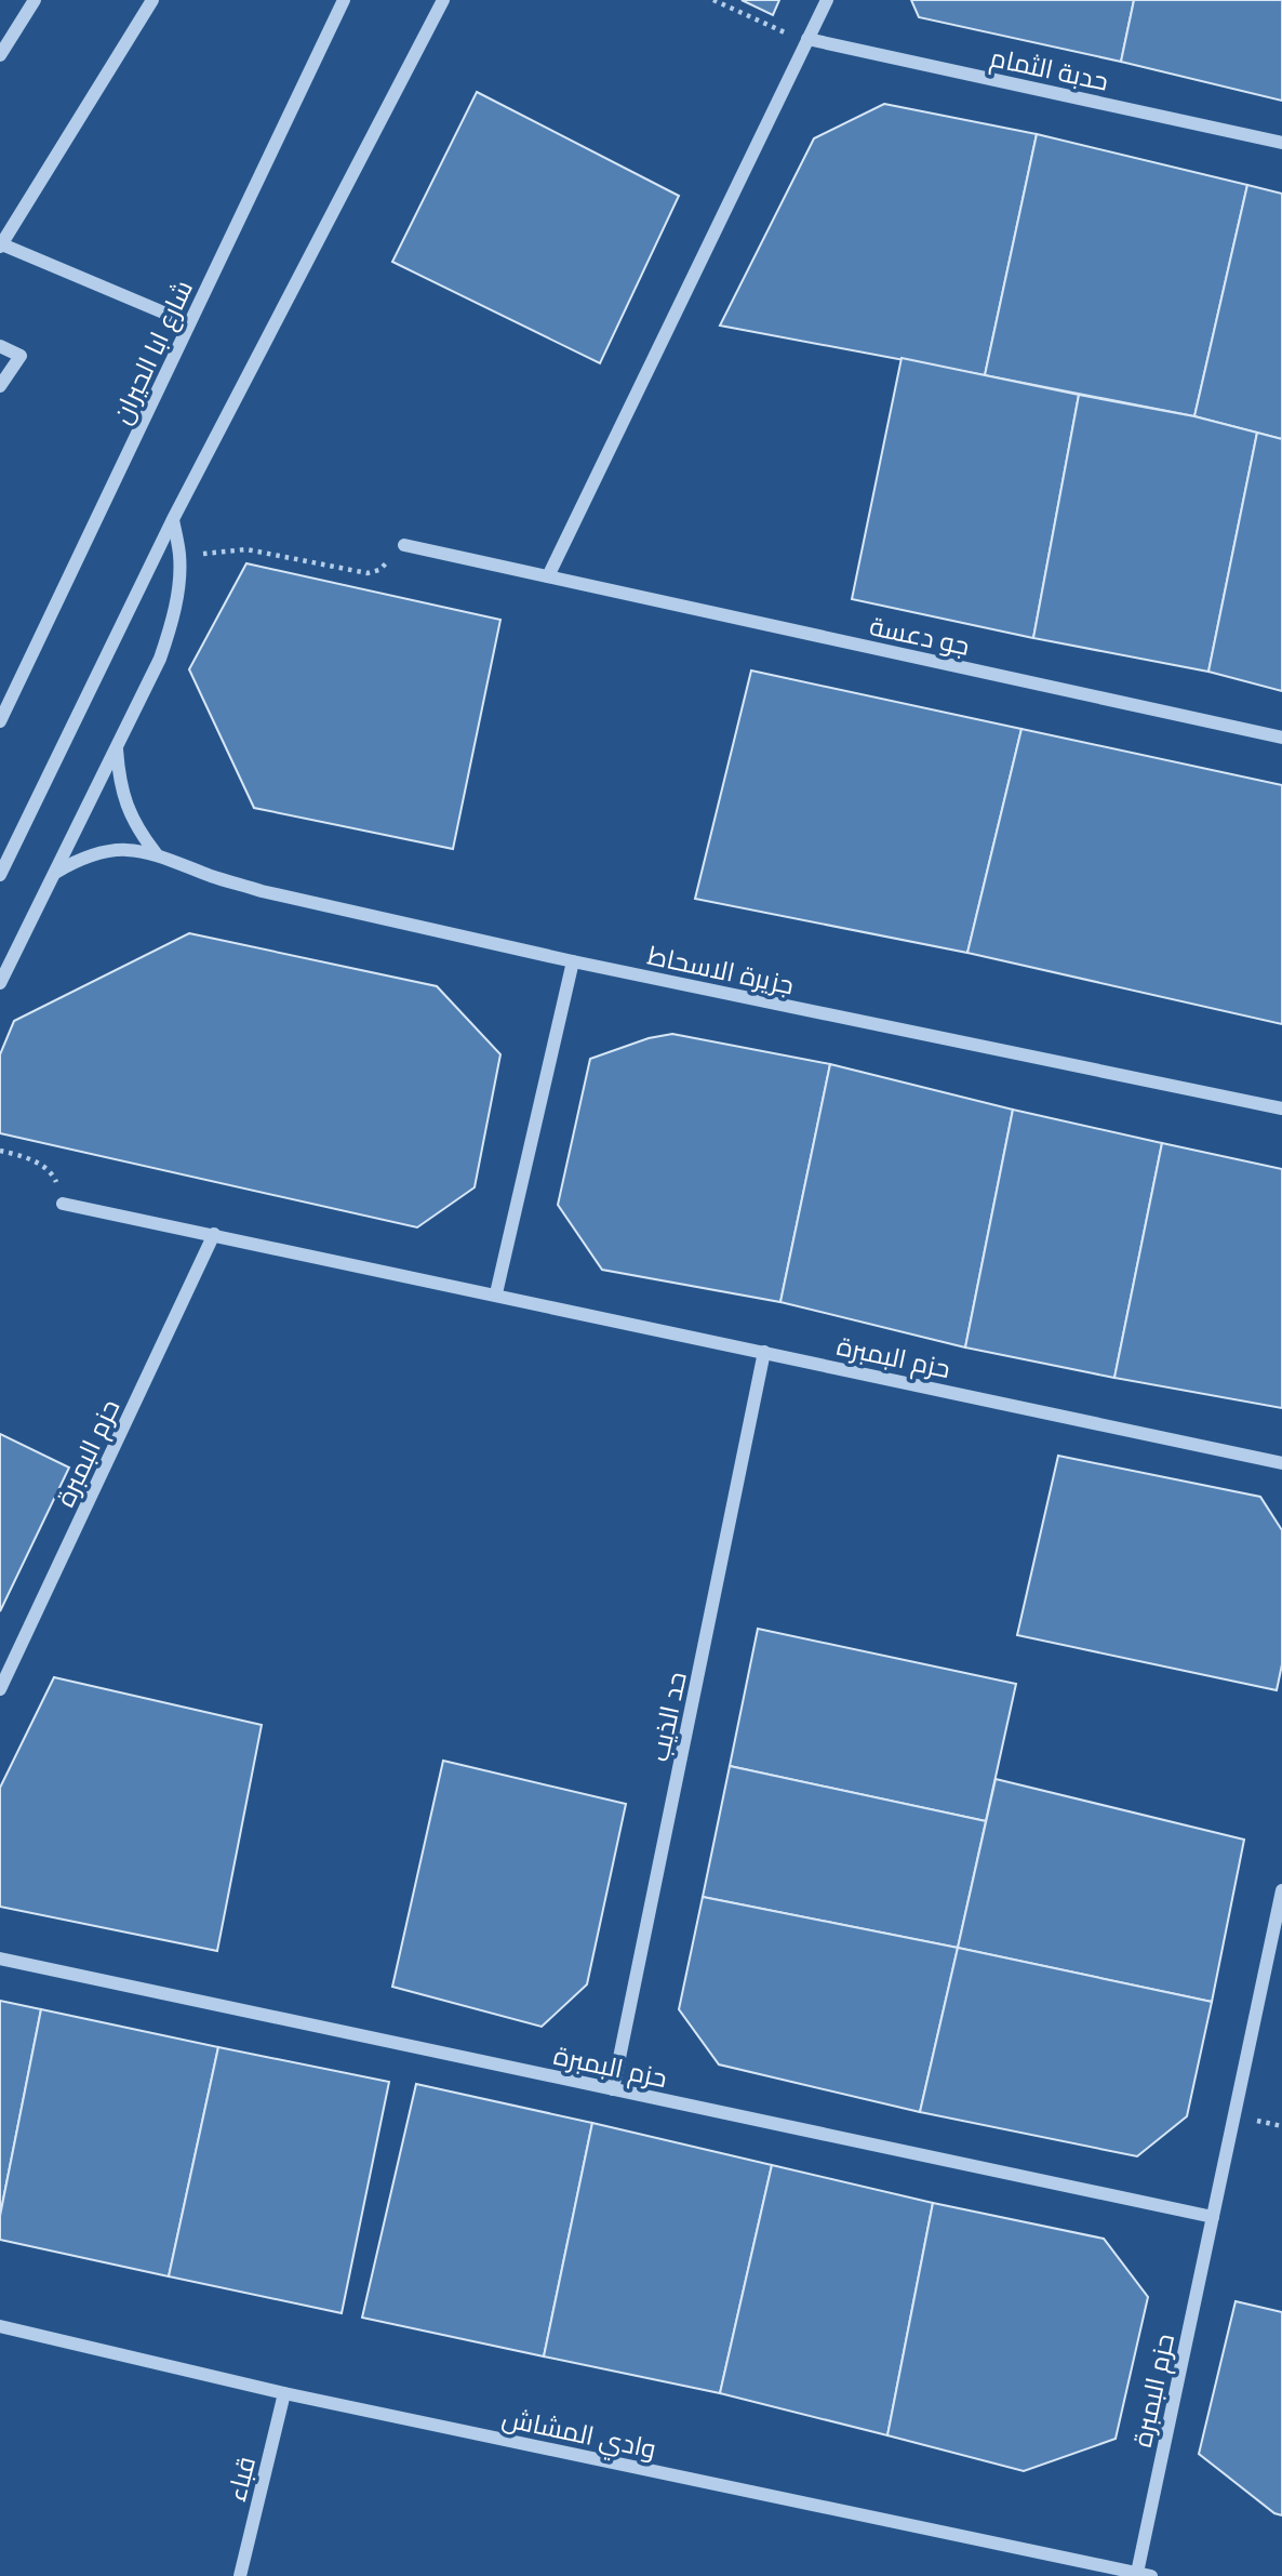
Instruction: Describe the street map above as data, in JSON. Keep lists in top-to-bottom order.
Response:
{
  "streets": {
    "street": [
      "حدبة الثمام",
      "شارع ابا الحيران",
      "جو دعسة",
      "جزيرة الاسحاط",
      "حزم البمبرة",
      "حد الذيب",
      "وادي المشاش",
      "قباء"
    ]
  },
  "crossings": [
    ["حزم البمبرة", "حد الذيب"],
    ["حزم البمبرة", "وادي المشاش"],
    ["وادي المشاش", "قباء"]
  ]
}
